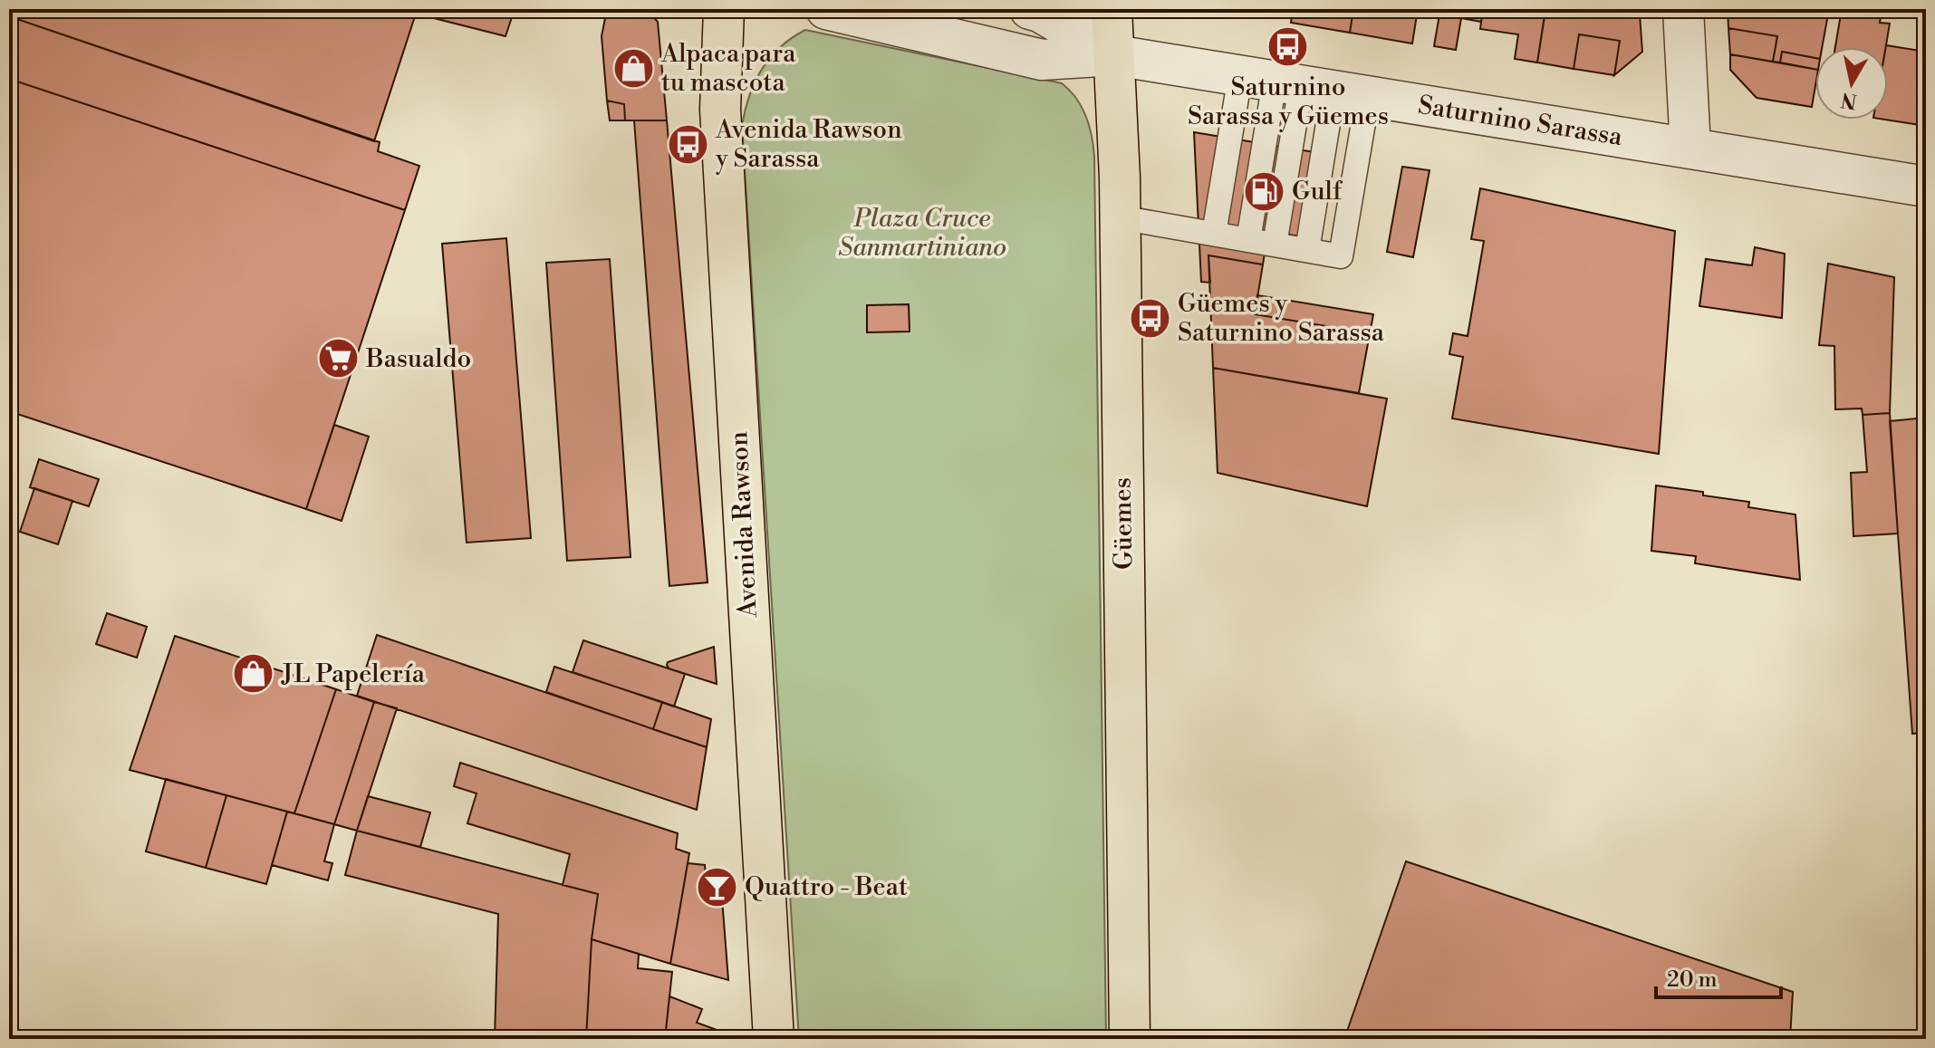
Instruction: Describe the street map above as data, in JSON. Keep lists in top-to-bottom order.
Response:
{
  "streets": {
    "main road": ["Güemes", "Avenida Rawson"],
    "street": ["Saturnino Sarassa"]
  },
  "crossings": [
    ["Saturnino Sarassa", "Güemes"]
  ],
  "parks": ["Plaza Cruce Sanmartiniano"],
  "places": {
    "bus stop": ["Saturnino Sarassa y Güemes", "Avenida Rawson y Sarassa", "Güemes y Saturnino Sarassa"],
    "shop": ["Alpaca para tu mascota", "JL Papelería"],
    "fuel station": ["Gulf"],
    "supermarket": ["Basualdo"],
    "bar": ["Quattro - Beat"]
  },
  "scale_bar": "20 m",
  "north": "bottom"
}
